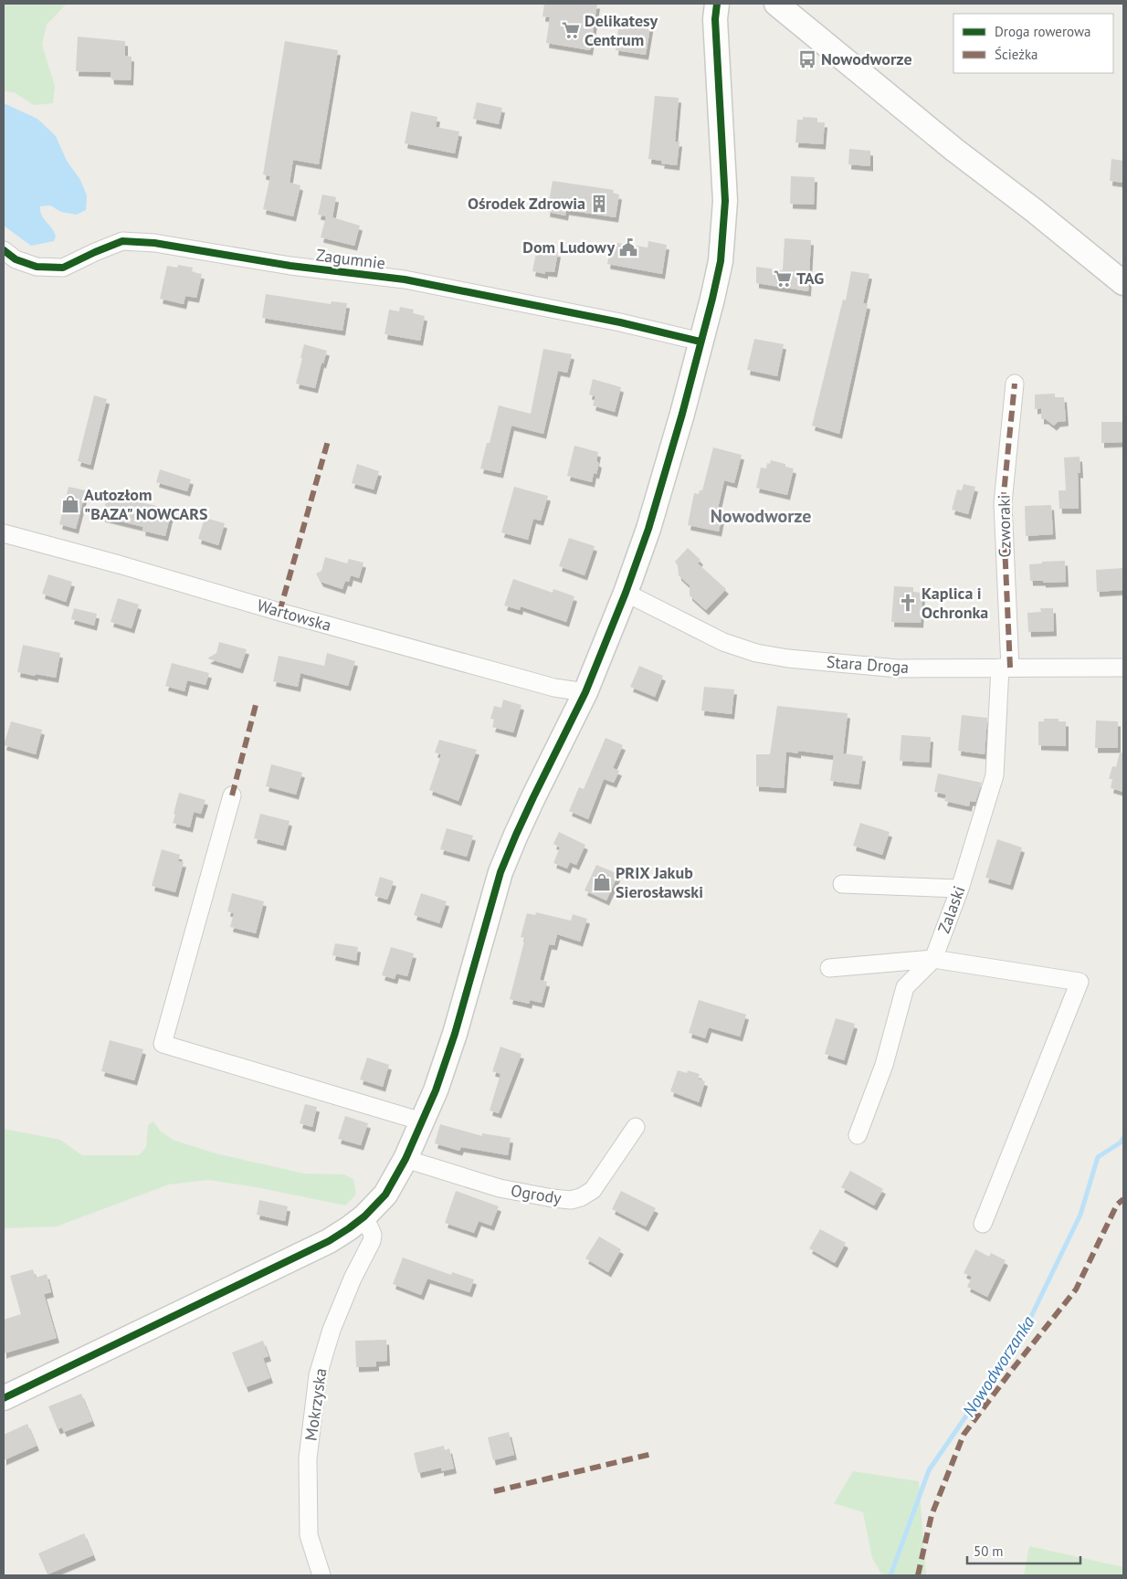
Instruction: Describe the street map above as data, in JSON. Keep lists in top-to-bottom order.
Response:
{
  "streets": {
    "street": [
      "Zagumnie",
      "Czworaki",
      "Wartowska",
      "Stara Droga",
      "Zalaski",
      "Ogrody",
      "Mokrzyska"
    ]
  },
  "crossings": [
    ["Czworaki", "Stara Droga"],
    ["Czworaki", "Zalaski"],
    ["Stara Droga", "Zalaski"]
  ],
  "districts": ["Nowodworze"],
  "water": ["Nowodworzanka"],
  "places": {
    "supermarket": ["Delikatesy Centrum", "TAG"],
    "bus stop": ["Nowodworze"],
    "building": ["Ośrodek Zdrowia"],
    "public building": ["Dom Ludowy"],
    "shop": ["Autozłom \"BAZA\" NOWCARS", "PRIX Jakub Sierosławski"],
    "church": ["Kaplica i Ochronka"]
  },
  "legend": ["Droga rowerowa", "Ścieżka"],
  "scale_bar": "50 m"
}
